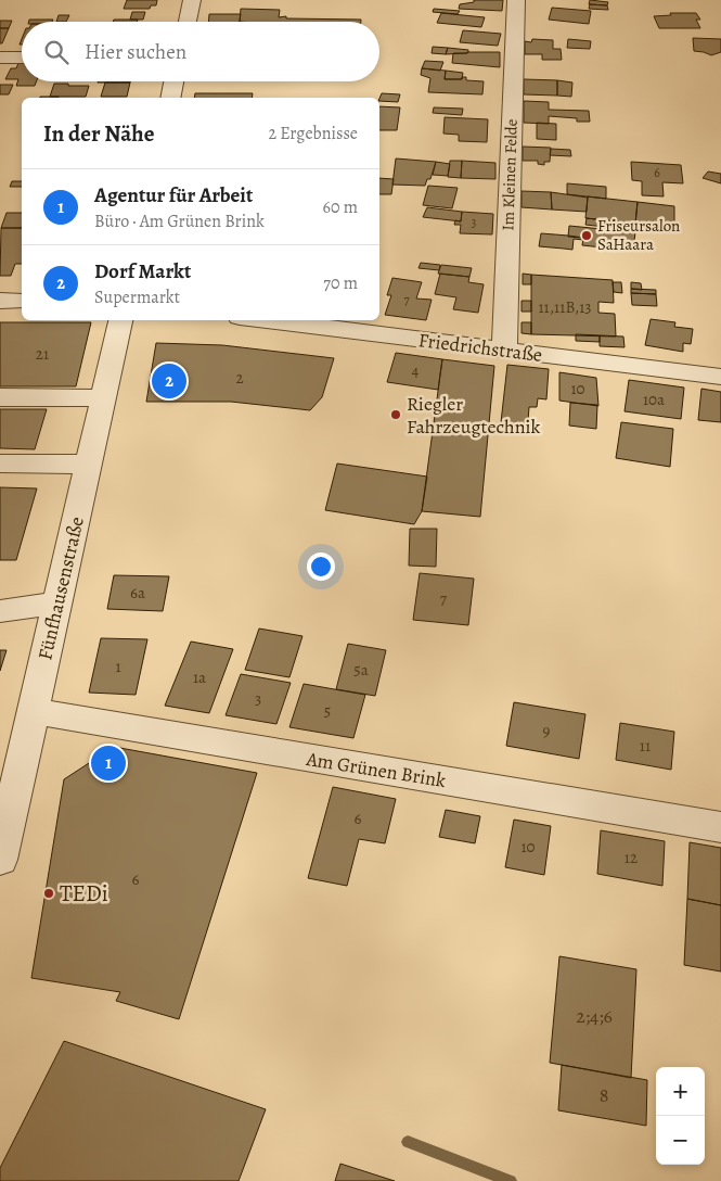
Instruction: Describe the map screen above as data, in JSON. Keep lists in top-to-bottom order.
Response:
{
  "streets": {
    "street": [
      "Im Kleinen Felde",
      "Friedrichstraße",
      "Fünfhausenstraße",
      "Am Grünen Brink"
    ]
  },
  "crossings": [
    ["Im Kleinen Felde", "Friedrichstraße"],
    ["Fünfhausenstraße", "Am Grünen Brink"]
  ],
  "places": ["Friseursalon SaHaara", "Riegler Fahrzeugtechnik", "TEDi"],
  "house_numbers": [
    "6",
    "3",
    "7",
    "11,11B,13",
    "21",
    "4",
    "2",
    "10",
    "10a",
    "6a",
    "7",
    "1",
    "5a",
    "1a",
    "3",
    "5",
    "9",
    "11",
    "6",
    "10",
    "12",
    "6",
    "2;4;6",
    "8"
  ],
  "page": {
    "search": "Hier suchen",
    "heading": ["In der Nähe", "2 Ergebnisse"],
    "list": [
      {
        "mark": "1",
        "name": "Agentur für Arbeit",
        "note": "Büro · Am Grünen Brink",
        "value": "60 m"
      },
      {
        "mark": "2",
        "name": "Dorf Markt",
        "note": "Supermarkt",
        "value": "70 m"
      }
    ],
    "pins": ["2", "1"],
    "map_buttons": ["+", "−"]
  }
}
